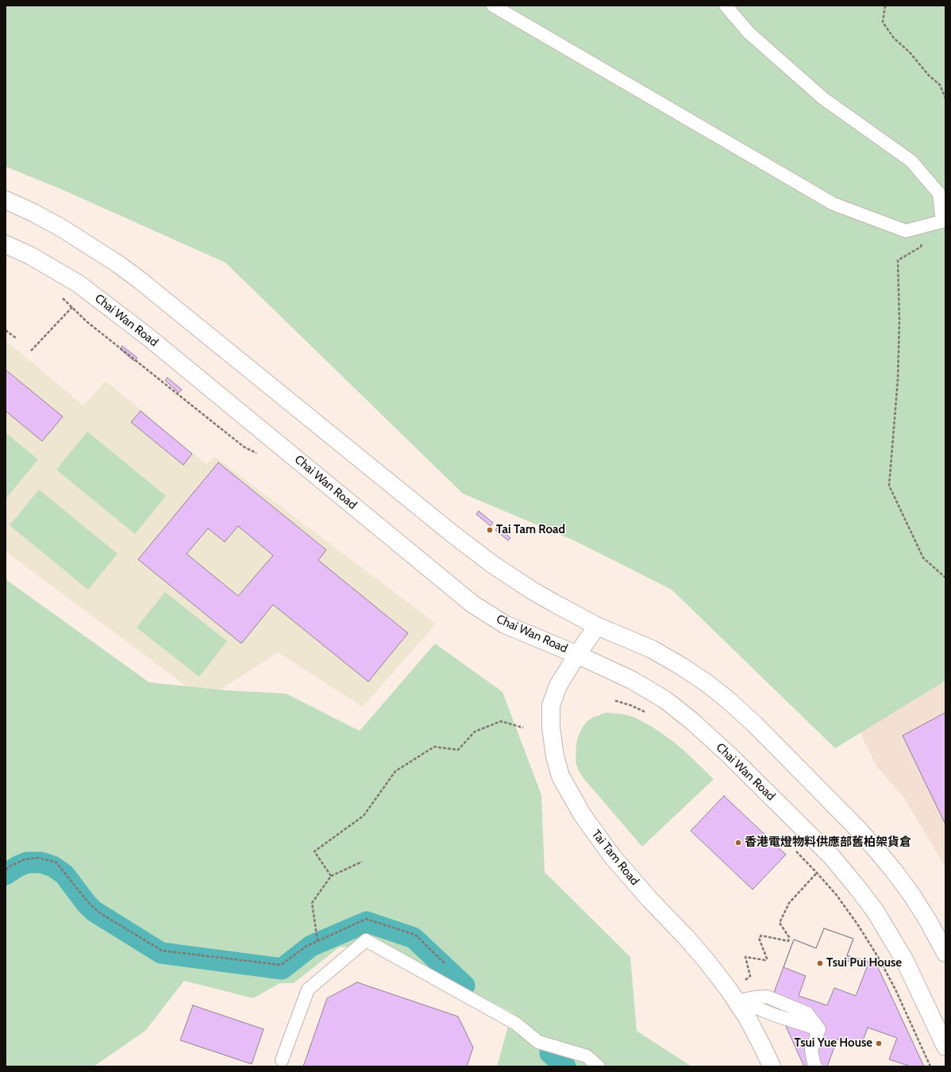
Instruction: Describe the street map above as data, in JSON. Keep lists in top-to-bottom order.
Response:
{
  "streets": {
    "main road": ["Chai Wan Road", "Tai Tam Road"]
  },
  "crossings": [
    ["Chai Wan Road", "Tai Tam Road"]
  ],
  "places": [
    "Tai Tam Road",
    "香港電燈物料供應部舊柏架貨倉",
    "Tsui Pui House",
    "Tsui Yue House"
  ]
}
